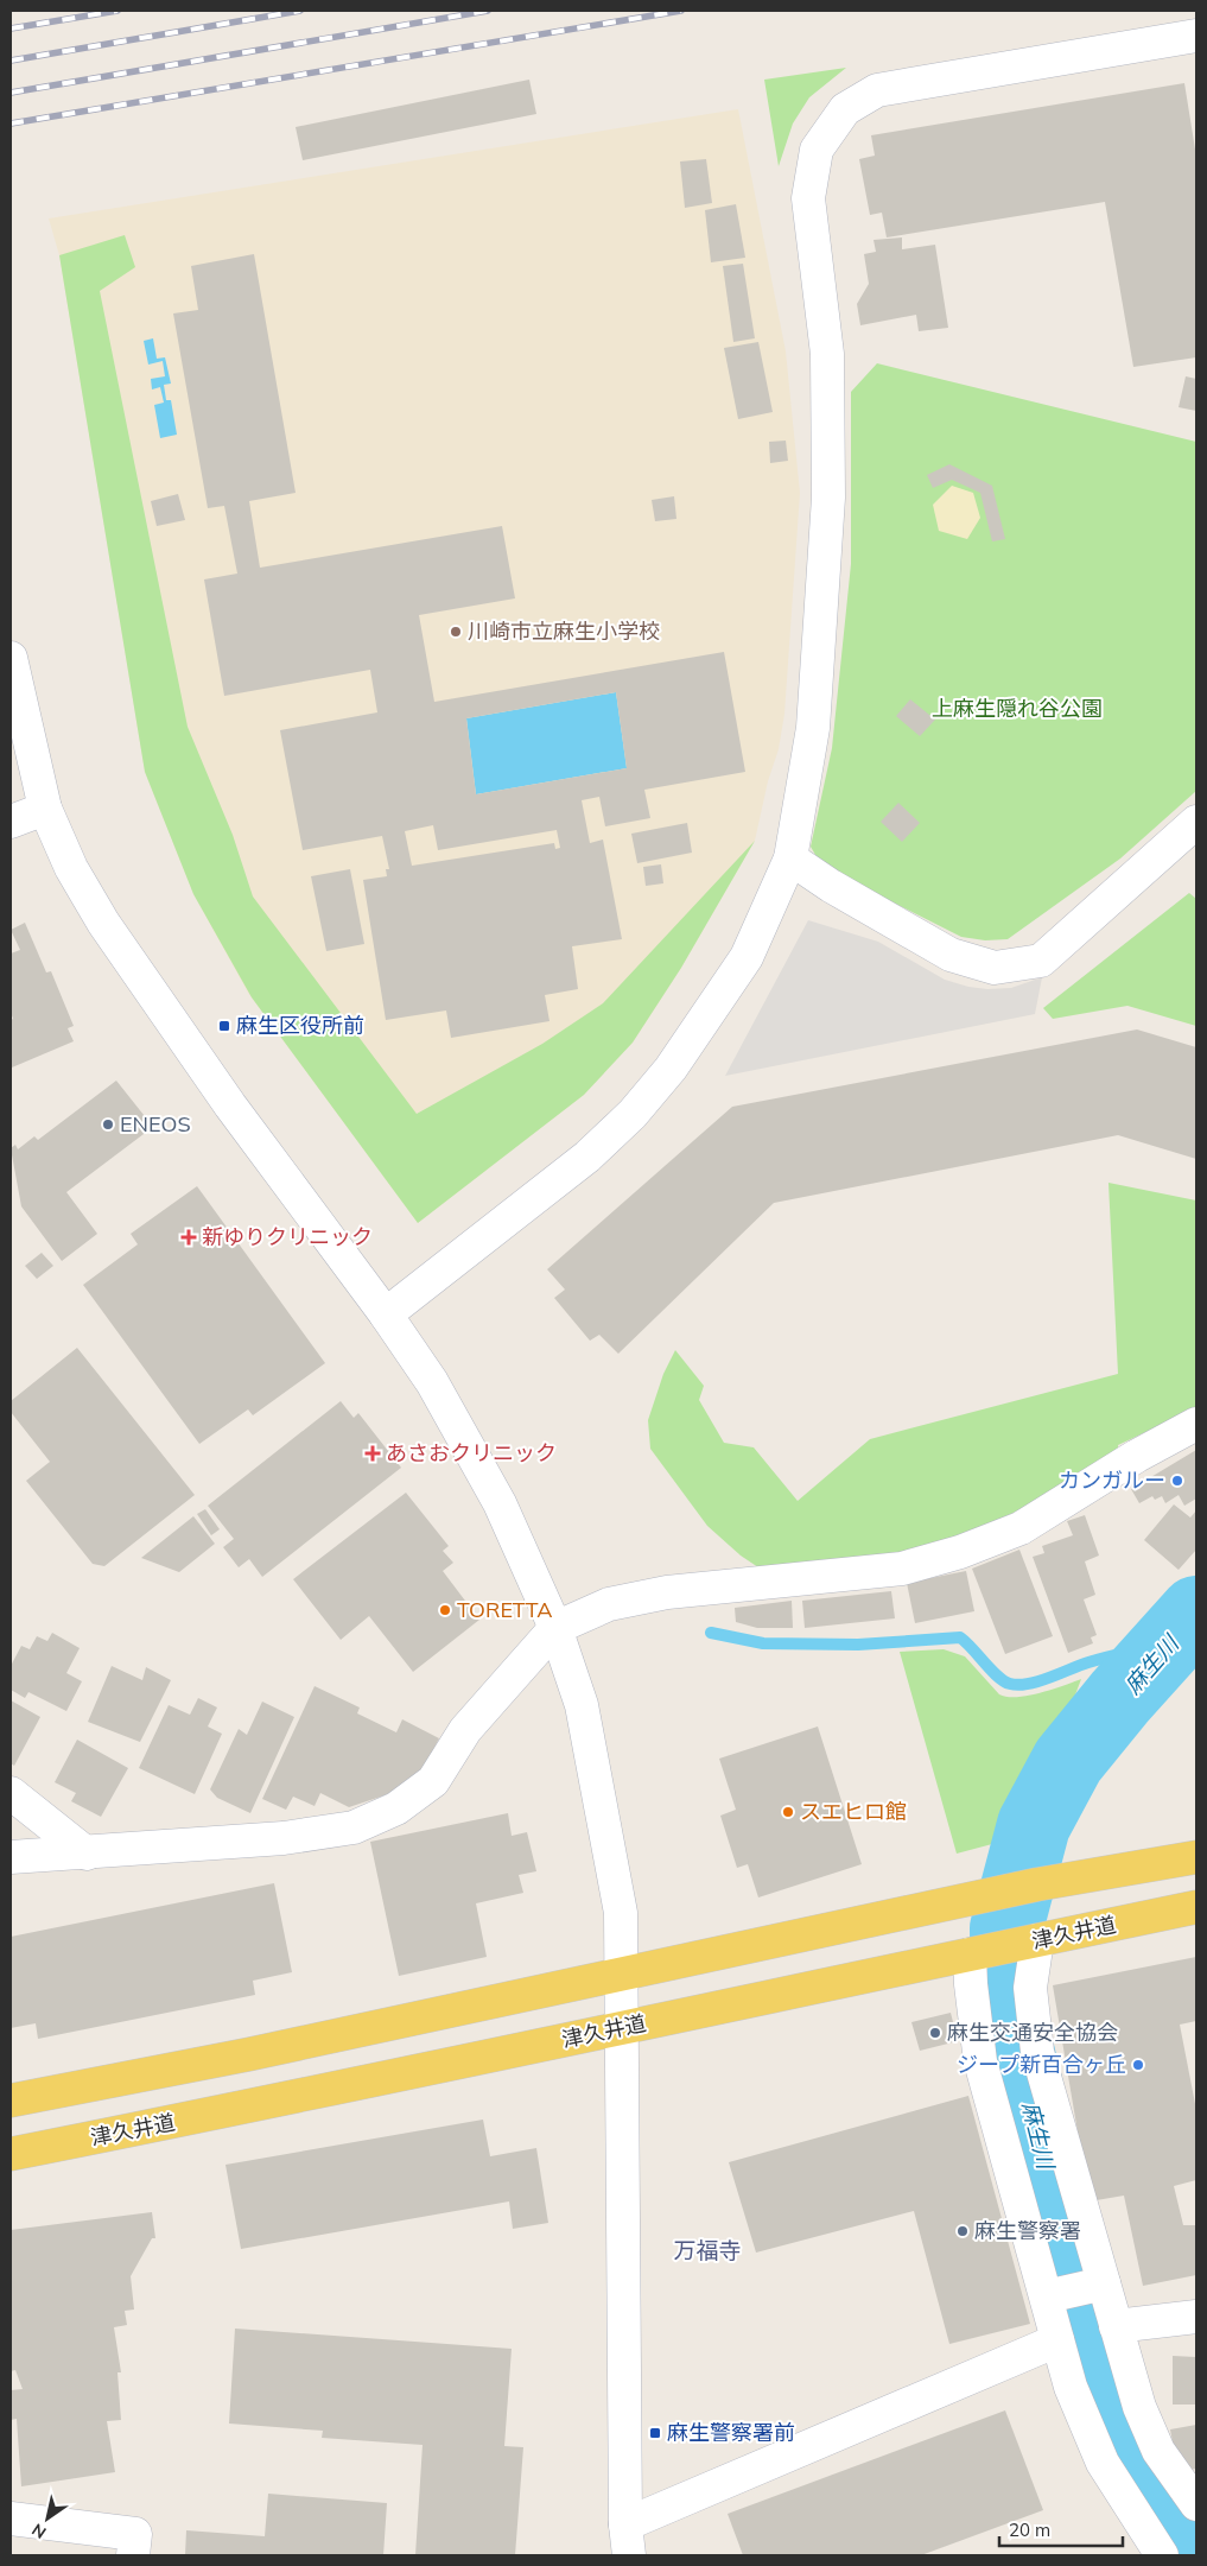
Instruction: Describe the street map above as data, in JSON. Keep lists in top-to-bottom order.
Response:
{
  "streets": {
    "main road": ["津久井道"]
  },
  "districts": ["万福寺"],
  "water": ["麻生川"],
  "parks": ["上麻生隠れ谷公園"],
  "places": {
    "other": [
      "川崎市立麻生小学校",
      "ENEOS",
      "カンガルー",
      "TORETTA",
      "スエヒロ館",
      "麻生交通安全協会",
      "ジープ新百合ヶ丘",
      "麻生警察署"
    ],
    "transit": ["麻生区役所前", "麻生警察署前"],
    "health": ["新ゆりクリニック", "あさおクリニック"]
  },
  "scale_bar": "20 m",
  "north": "bottom left"
}
